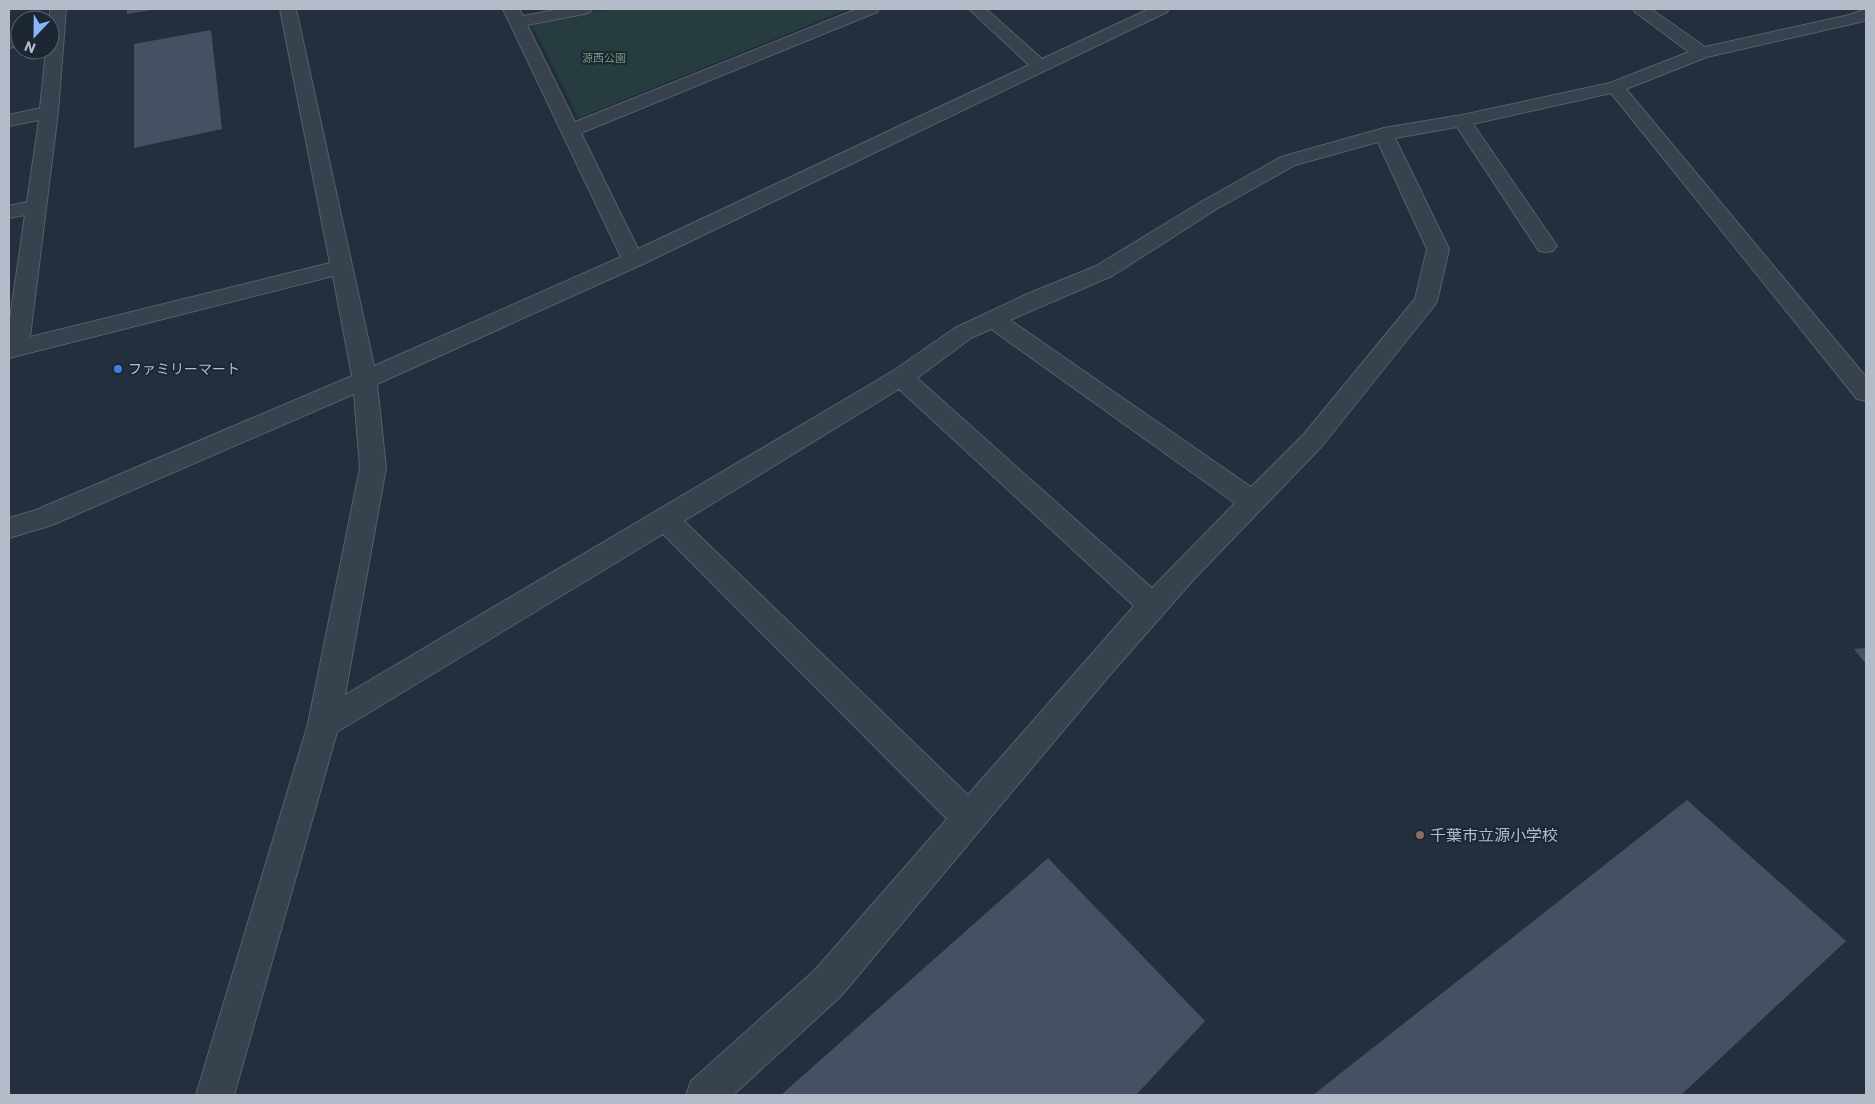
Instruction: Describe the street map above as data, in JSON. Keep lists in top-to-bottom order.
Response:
{
  "parks": ["源西公園"],
  "places": ["ファミリーマート", "千葉市立源小学校"],
  "north": "bottom"
}
